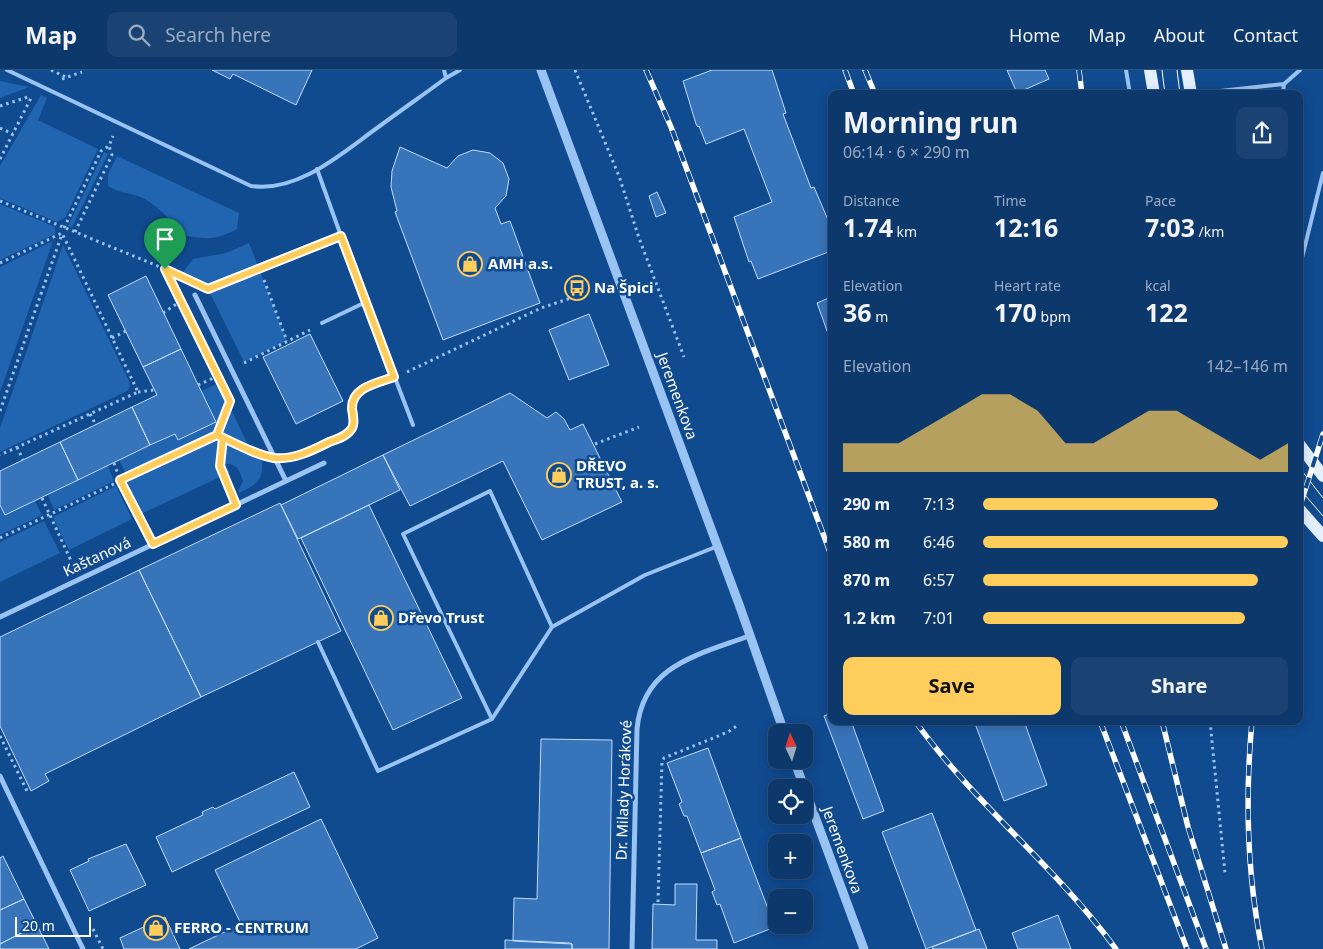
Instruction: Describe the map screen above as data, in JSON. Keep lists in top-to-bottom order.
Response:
{
  "streets": {
    "street": ["Jeremenkova", "Kaštanová", "Dr. Milady Horákové"]
  },
  "crossings": [
    ["Jeremenkova", "Dr. Milady Horákové"]
  ],
  "places": {
    "shop": [
      "AMH a.s.",
      "DŘEVO TRUST, a. s.",
      "Dřevo Trust",
      "FERRO - CENTRUM"
    ],
    "bus stop": ["Na Špici"]
  },
  "scale_bar": "20 m",
  "north": "top",
  "page": {
    "header": "Map",
    "search": "Search here",
    "nav": [
      "Home",
      "Map",
      "About",
      "Contact"
    ],
    "heading": ["Morning run", "06:14 · 6 × 290 m"],
    "stats": [
      ["Distance", "1.74 km"],
      ["Time", "12:16"],
      ["Pace", "7:03 /km"],
      ["Elevation", "36 m"],
      ["Heart rate", "170 bpm"],
      ["kcal", "122"]
    ],
    "chart": ["Elevation", "142–146 m"],
    "list": [
      {
        "name": "290 m",
        "note": "7:13"
      },
      {
        "name": "580 m",
        "note": "6:46"
      },
      {
        "name": "870 m",
        "note": "6:57"
      },
      {
        "name": "1.2 km",
        "note": "7:01"
      }
    ],
    "buttons": ["Save", "Share"],
    "map_buttons": ["+", "−"],
    "scale": "20 m"
  }
}
